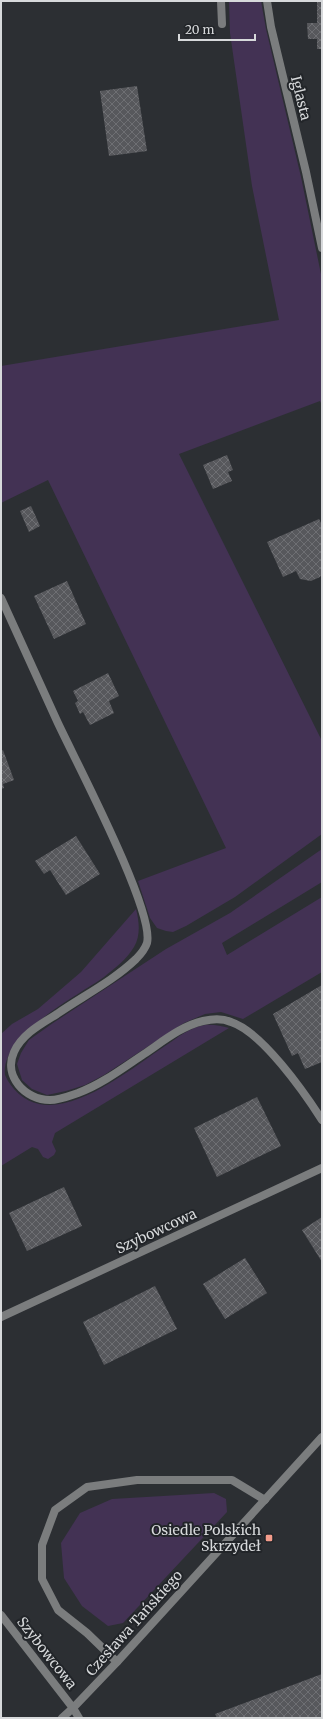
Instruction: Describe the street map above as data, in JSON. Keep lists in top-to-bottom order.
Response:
{
  "streets": {
    "street": ["Iglasta", "Szybowcowa", "Czesława Tańskiego"]
  },
  "crossings": [
    ["Szybowcowa", "Czesława Tańskiego"]
  ],
  "places": {
    "transit": ["Osiedle Polskich Skrzydeł"]
  },
  "scale_bar": "20 m"
}
